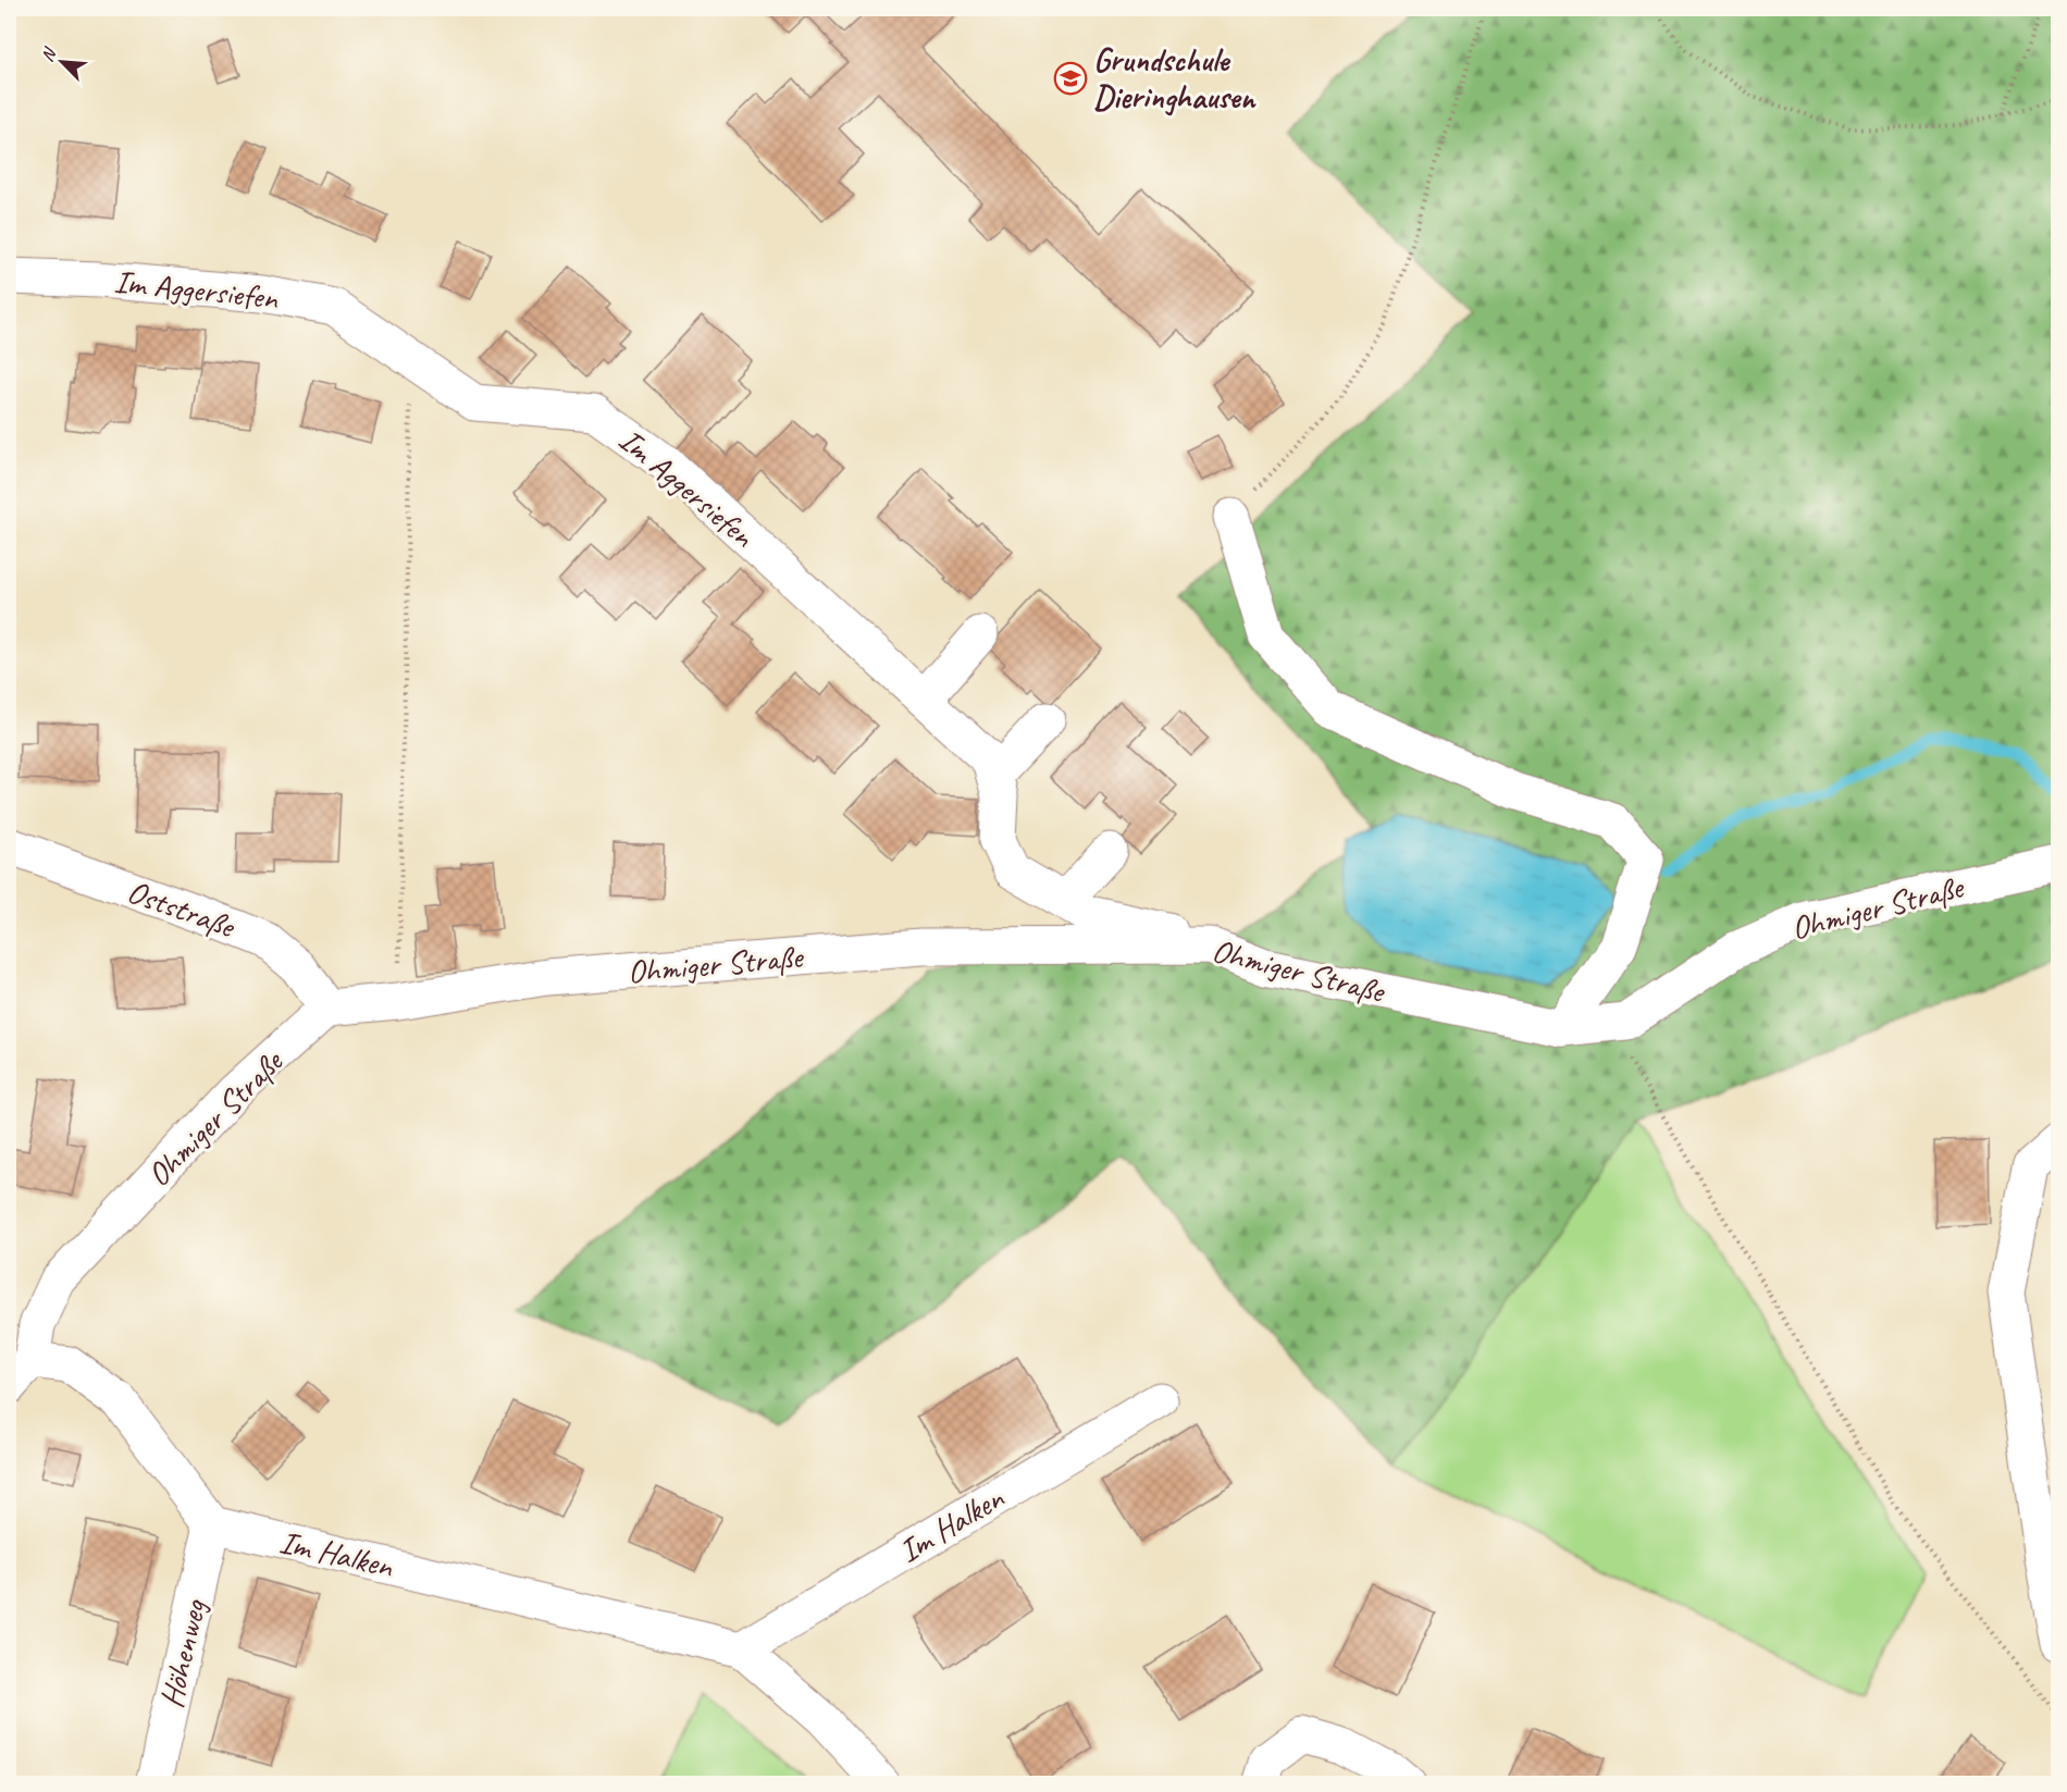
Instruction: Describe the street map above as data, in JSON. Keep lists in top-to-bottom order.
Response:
{
  "streets": {
    "street": [
      "Im Aggersiefen",
      "Ohmiger Straße",
      "Oststraße",
      "Im Halken",
      "Höhenweg"
    ]
  },
  "crossings": [
    ["Im Aggersiefen", "Ohmiger Straße"],
    ["Ohmiger Straße", "Oststraße"],
    ["Im Halken", "Höhenweg"]
  ],
  "places": {
    "school or university": ["Grundschule Dieringhausen"]
  },
  "north": "top left"
}
